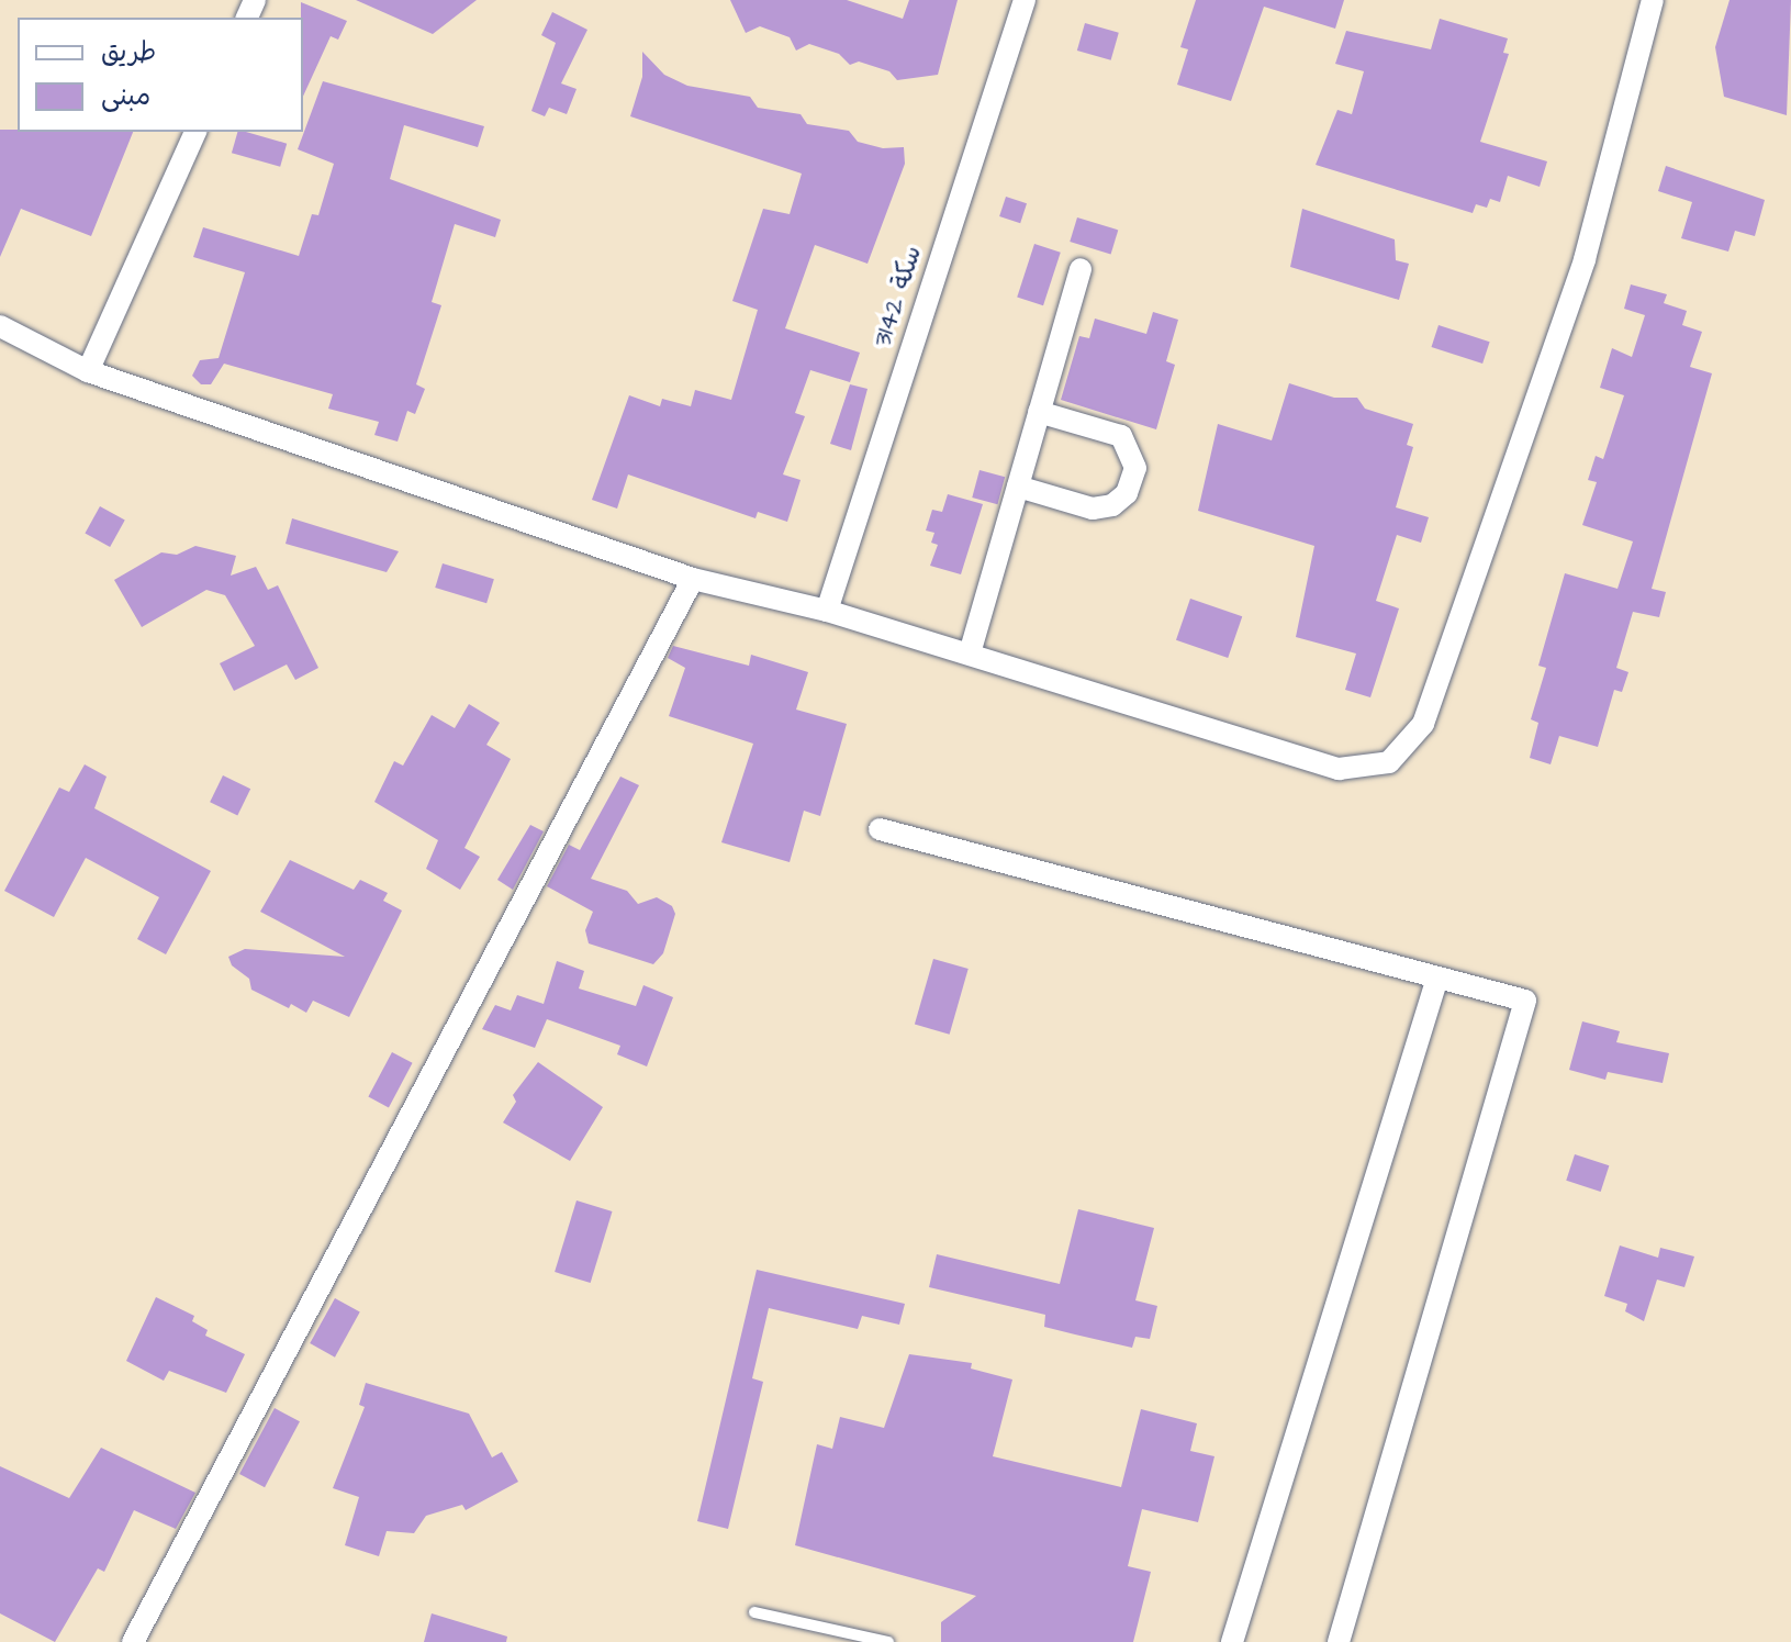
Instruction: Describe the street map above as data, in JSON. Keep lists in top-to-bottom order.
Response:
{
  "streets": {
    "street": ["سكة 3142"]
  },
  "legend": ["طريق", "مبنى"]
}
